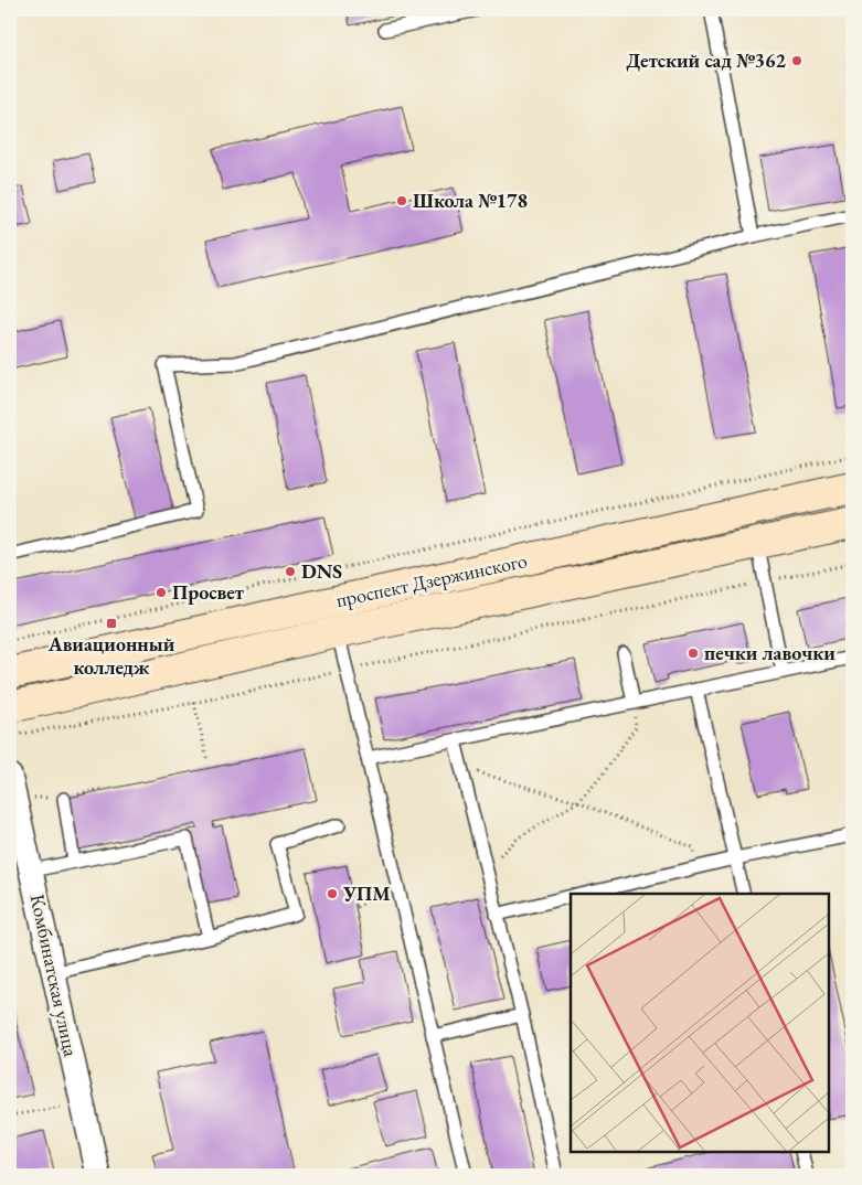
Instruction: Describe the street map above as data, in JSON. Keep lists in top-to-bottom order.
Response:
{
  "streets": {
    "main road": ["проспект Дзержинского"],
    "street": ["Комбинатская улица"]
  },
  "places": {
    "other": [
      "Детский сад №362",
      "Школа №178",
      "DNS",
      "Просвет",
      "печки лавочки",
      "УПМ"
    ],
    "transit": ["Авиационный колледж"]
  }
}
